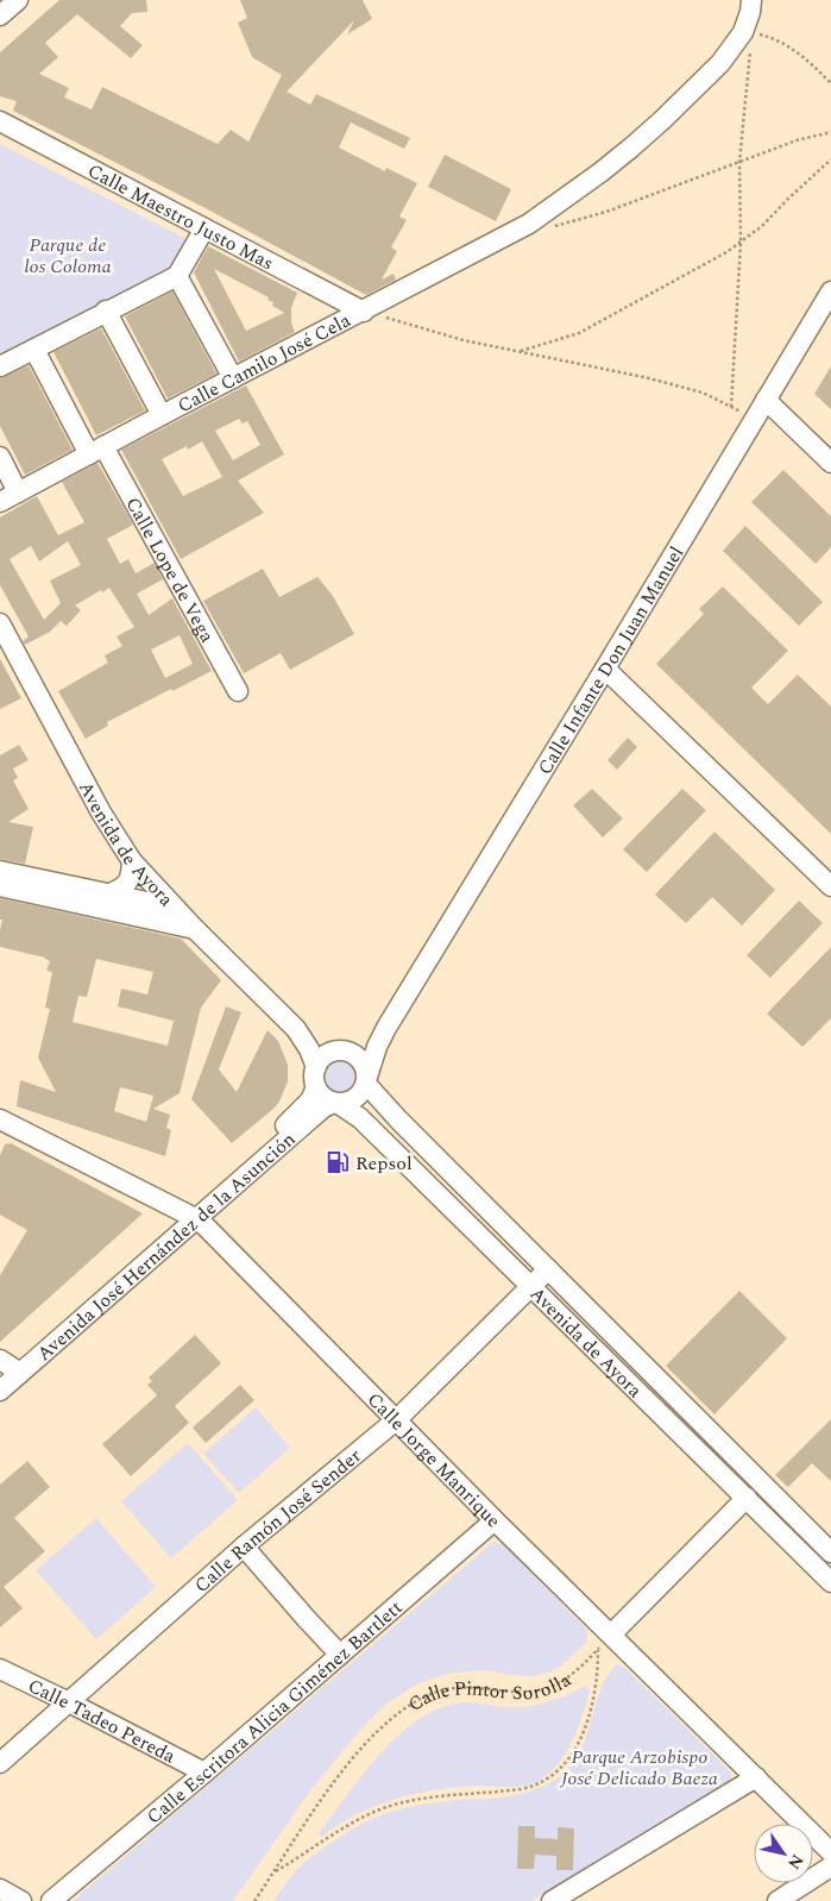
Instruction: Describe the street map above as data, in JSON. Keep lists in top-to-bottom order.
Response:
{
  "streets": {
    "street": [
      "Calle Maestro Justo Mas",
      "Calle Camilo José Cela",
      "Calle Lope de Vega",
      "Calle Infante Don Juan Manuel",
      "Avenida de Ayora",
      "Avenida José Hernández de la Asunción",
      "Calle Jorge Manrique",
      "Calle Ramón José Sender",
      "Calle Escritora Alicia Giménez Bartlett",
      "Calle Tadeo Pereda"
    ],
    "path": ["Calle Pintor Sorolla"]
  },
  "crossings": [
    ["Calle Maestro Justo Mas", "Calle Camilo José Cela"],
    ["Calle Camilo José Cela", "Calle Lope de Vega"],
    ["Calle Infante Don Juan Manuel", "Avenida de Ayora"],
    ["Calle Infante Don Juan Manuel", "Avenida José Hernández de la Asunción"],
    ["Avenida de Ayora", "Avenida José Hernández de la Asunción"],
    ["Avenida de Ayora", "Calle Ramón José Sender"],
    ["Avenida José Hernández de la Asunción", "Calle Jorge Manrique"],
    ["Calle Jorge Manrique", "Calle Ramón José Sender"],
    ["Calle Jorge Manrique", "Calle Pintor Sorolla"],
    ["Calle Jorge Manrique", "Calle Escritora Alicia Giménez Bartlett"],
    ["Calle Ramón José Sender", "Calle Tadeo Pereda"],
    ["Calle Escritora Alicia Giménez Bartlett", "Calle Tadeo Pereda"]
  ],
  "parks": ["Parque de los Coloma", "Parque Arzobispo José Delicado Baeza"],
  "places": {
    "fuel station": ["Repsol"]
  },
  "north": "bottom right"
}
